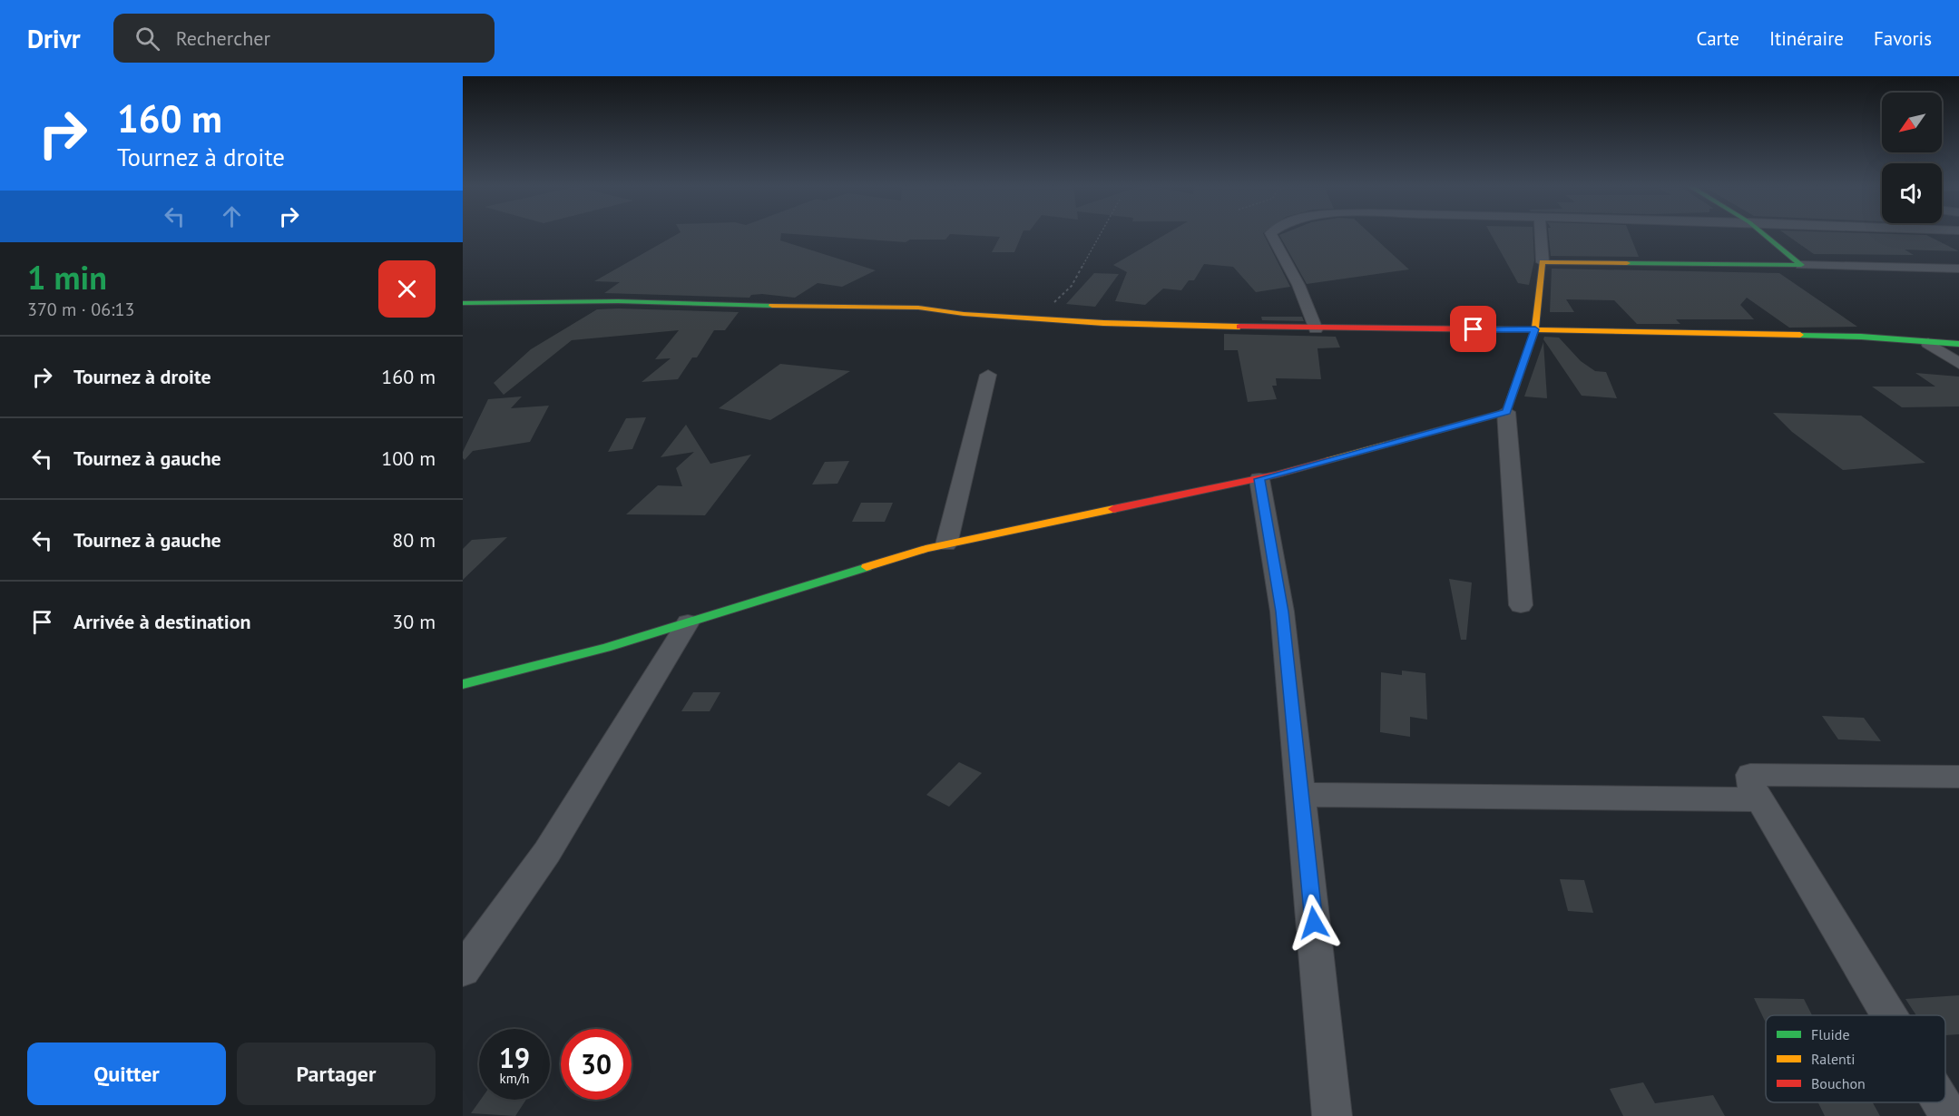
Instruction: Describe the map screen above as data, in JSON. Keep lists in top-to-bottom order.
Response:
{
  "legend": ["Fluide", "Ralenti", "Bouchon"],
  "north": "bottom left",
  "page": {
    "header": "Drivr",
    "search": "Rechercher",
    "nav": ["Carte", "Itinéraire", "Favoris"],
    "turn": ["160 m", "Tournez à droite"],
    "heading": ["1 min", "370 m · 06:13"],
    "list": [
      {
        "name": "Tournez à droite",
        "value": "160 m"
      },
      {
        "name": "Tournez à gauche",
        "value": "100 m"
      },
      {
        "name": "Tournez à gauche",
        "value": "80 m"
      },
      {
        "name": "Arrivée à destination",
        "value": "30 m"
      }
    ],
    "speed": "19 km/h",
    "limit": "30",
    "buttons": ["Quitter", "Partager"]
  }
}
